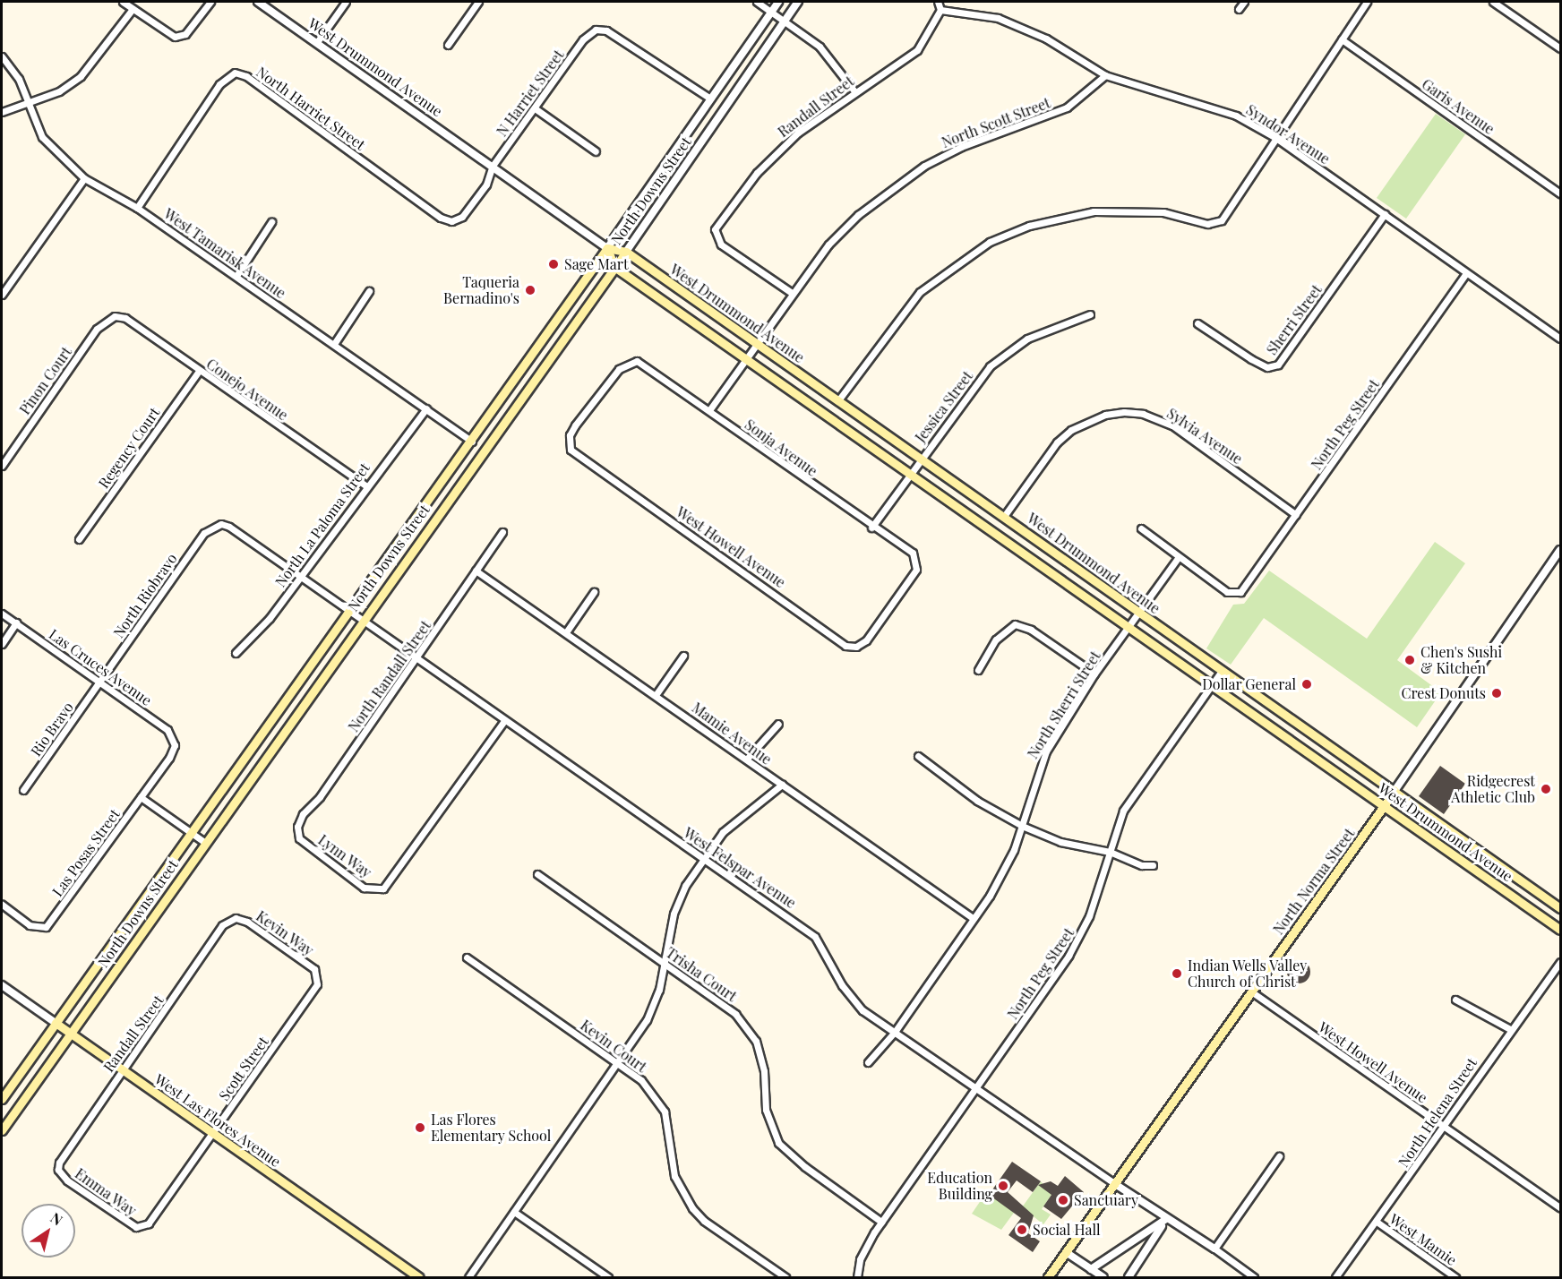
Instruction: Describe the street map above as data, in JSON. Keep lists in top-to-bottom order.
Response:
{
  "streets": {
    "main road": [
      "West Drummond Avenue",
      "North Downs Street",
      "North Norma Street",
      "West Las Flores Avenue"
    ],
    "street": [
      "N Harriet Street",
      "Randall Street",
      "Garis Avenue",
      "North Harriet Street",
      "North Scott Street",
      "Syndor Avenue",
      "West Tamarisk Avenue",
      "Sherri Street",
      "Pinon Court",
      "Conejo Avenue",
      "Jessica Street",
      "North Peg Street",
      "Sylvia Avenue",
      "Regency Court",
      "Sonja Avenue",
      "North La Paloma Street",
      "West Howell Avenue",
      "North Riobravo",
      "Las Cruces Avenue",
      "North Randall Street",
      "North Sherri Street",
      "Rio Bravo",
      "Mamie Avenue",
      "Las Posas Street",
      "Lynn Way",
      "West Felspar Avenue",
      "Kevin Way",
      "Trisha Court",
      "Kevin Court",
      "Scott Street",
      "North Helena Street",
      "Emma Way",
      "West Mamie"
    ]
  },
  "crossings": [
    ["West Drummond Avenue", "N Harriet Street"],
    ["West Drummond Avenue", "North Harriet Street"],
    ["West Drummond Avenue", "North Scott Street"],
    ["West Drummond Avenue", "North Downs Street"],
    ["West Drummond Avenue", "Jessica Street"],
    ["West Drummond Avenue", "North Peg Street"],
    ["West Drummond Avenue", "Sylvia Avenue"],
    ["West Drummond Avenue", "North Sherri Street"],
    ["West Drummond Avenue", "North Norma Street"],
    ["N Harriet Street", "North Harriet Street"],
    ["N Harriet Street", "North Downs Street"],
    ["Randall Street", "North Scott Street"],
    ["Randall Street", "Syndor Avenue"],
    ["Randall Street", "Kevin Way"],
    ["Randall Street", "West Las Flores Avenue"],
    ["Randall Street", "Emma Way"],
    ["North Harriet Street", "West Tamarisk Avenue"],
    ["North Scott Street", "Syndor Avenue"],
    ["North Scott Street", "Sonja Avenue"],
    ["Syndor Avenue", "Sherri Street"],
    ["Syndor Avenue", "North Peg Street"],
    ["North Downs Street", "West Tamarisk Avenue"],
    ["North Downs Street", "West Felspar Avenue"],
    ["North Downs Street", "West Las Flores Avenue"],
    ["West Tamarisk Avenue", "North La Paloma Street"],
    ["Pinon Court", "Conejo Avenue"],
    ["Conejo Avenue", "Regency Court"],
    ["Conejo Avenue", "North La Paloma Street"],
    ["Jessica Street", "Sonja Avenue"],
    ["North Peg Street", "Sylvia Avenue"],
    ["North Peg Street", "North Sherri Street"],
    ["North Peg Street", "West Felspar Avenue"],
    ["North Peg Street", "Trisha Court"],
    ["Sonja Avenue", "West Howell Avenue"],
    ["North La Paloma Street", "West Felspar Avenue"],
    ["West Howell Avenue", "North Norma Street"],
    ["West Howell Avenue", "North Helena Street"],
    ["North Riobravo", "Las Cruces Avenue"],
    ["North Riobravo", "Rio Bravo"],
    ["North Riobravo", "West Felspar Avenue"],
    ["Las Cruces Avenue", "Rio Bravo"],
    ["Las Cruces Avenue", "Las Posas Street"],
    ["North Randall Street", "Mamie Avenue"],
    ["North Randall Street", "Lynn Way"],
    ["North Randall Street", "West Felspar Avenue"],
    ["North Sherri Street", "Mamie Avenue"],
    ["North Sherri Street", "West Felspar Avenue"],
    ["Lynn Way", "West Felspar Avenue"],
    ["West Felspar Avenue", "North Norma Street"],
    ["Kevin Way", "Scott Street"],
    ["Scott Street", "West Las Flores Avenue"],
    ["Scott Street", "Emma Way"],
    ["North Helena Street", "West Mamie"]
  ],
  "places": [
    "Sage Mart",
    "Taqueria Bernadino's",
    "Chen's Sushi & Kitchen",
    "Dollar General",
    "Crest Donuts",
    "Ridgecrest Athletic Club",
    "Indian Wells Valley Church of Christ",
    "Las Flores Elementary School",
    "Education Building",
    "Sanctuary",
    "Social Hall"
  ],
  "north": "top right"
}
